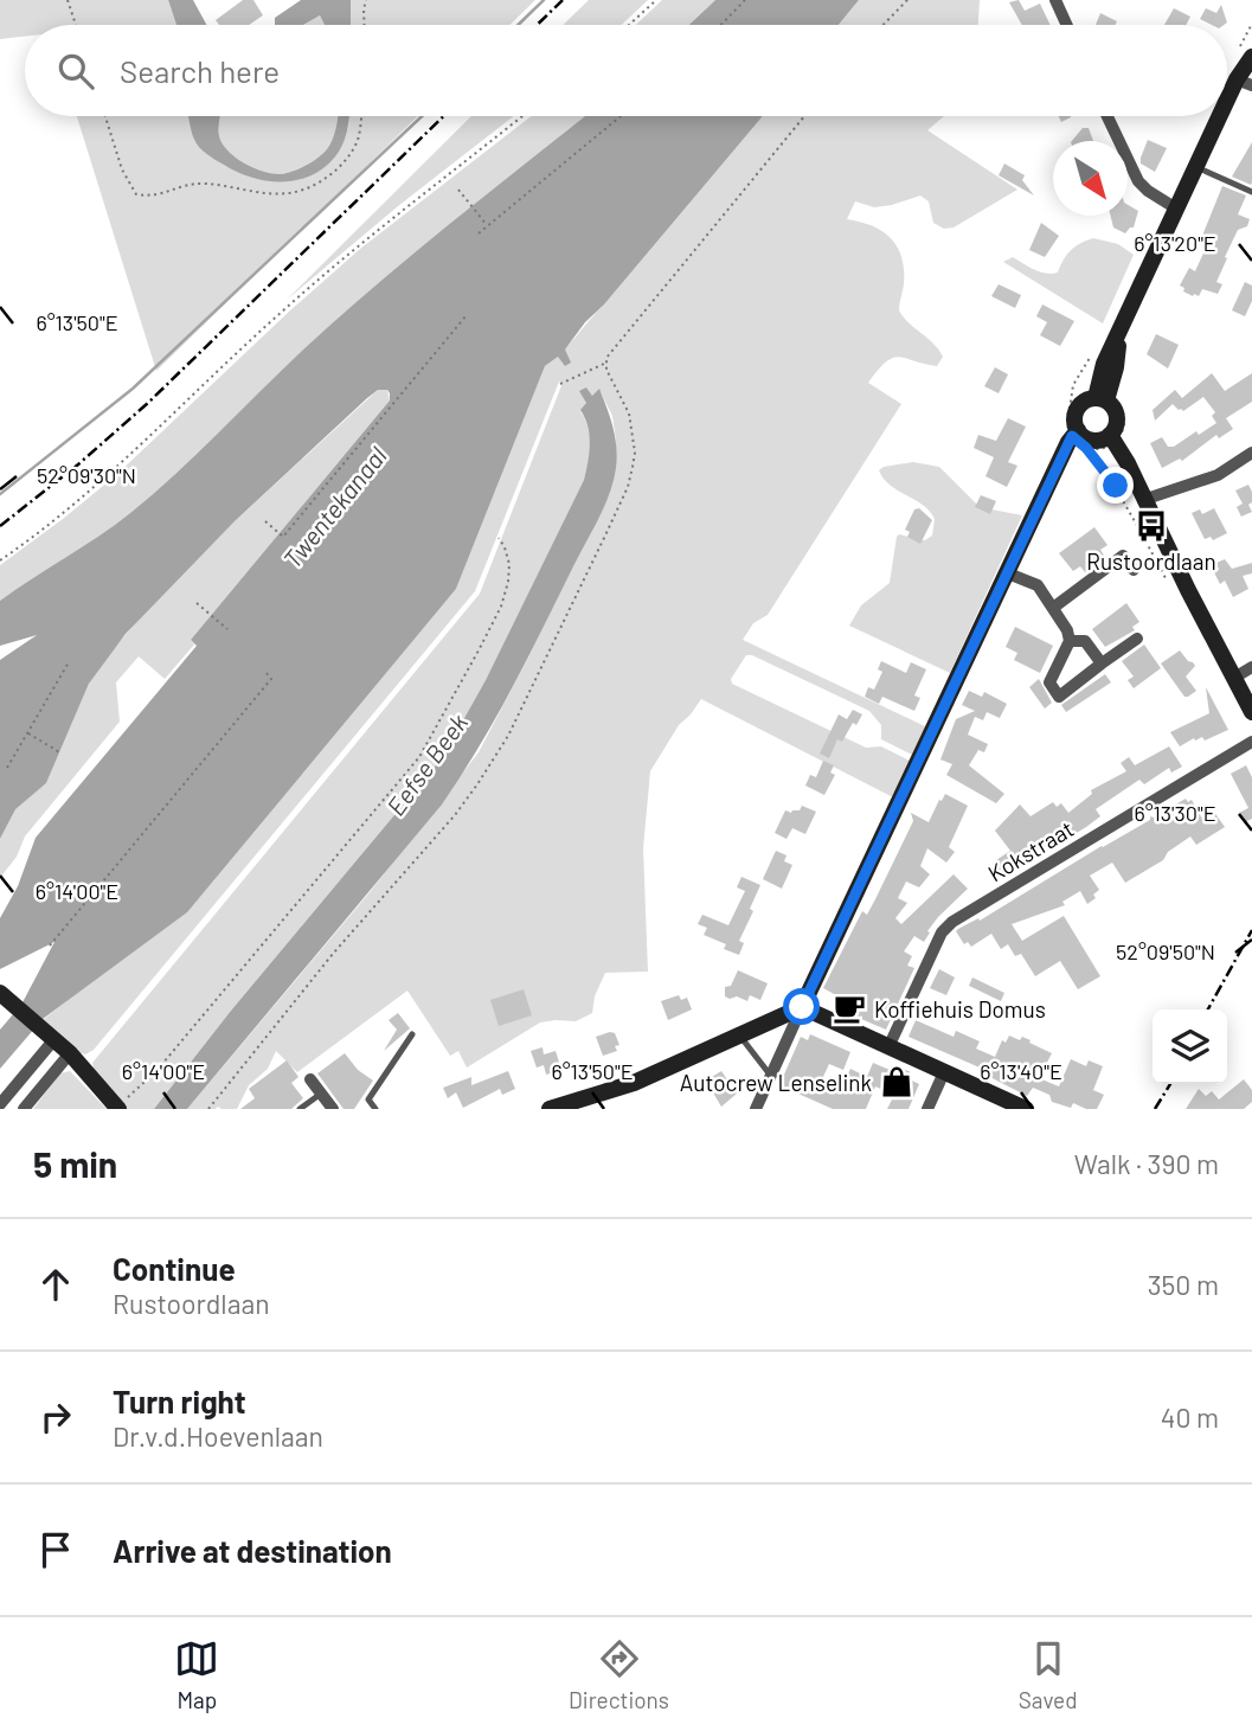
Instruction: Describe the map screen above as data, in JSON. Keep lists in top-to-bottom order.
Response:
{
  "streets": {
    "street": ["Kokstraat"]
  },
  "water": ["Twentekanaal", "Eefse Beek"],
  "places": {
    "bus stop": ["Rustoordlaan"],
    "cafe": ["Koffiehuis Domus"],
    "shop": ["Autocrew Lenselink"]
  },
  "north": "bottom right",
  "page": {
    "search": "Search here",
    "heading": ["5 min", "Walk · 390 m"],
    "list": [
      ["Continue", "Rustoordlaan", "350 m"],
      ["Turn right", "Dr.v.d.Hoevenlaan", "40 m"],
      "Arrive at destination"
    ],
    "nav": ["Map", "Directions", "Saved"]
  },
  "coordinates": [
    "6°13'20\"E",
    "6°13'50\"E",
    "52°09'30\"N",
    "6°13'30\"E",
    "6°14'00\"E",
    "52°09'50\"N",
    "6°13'40\"E"
  ]
}
